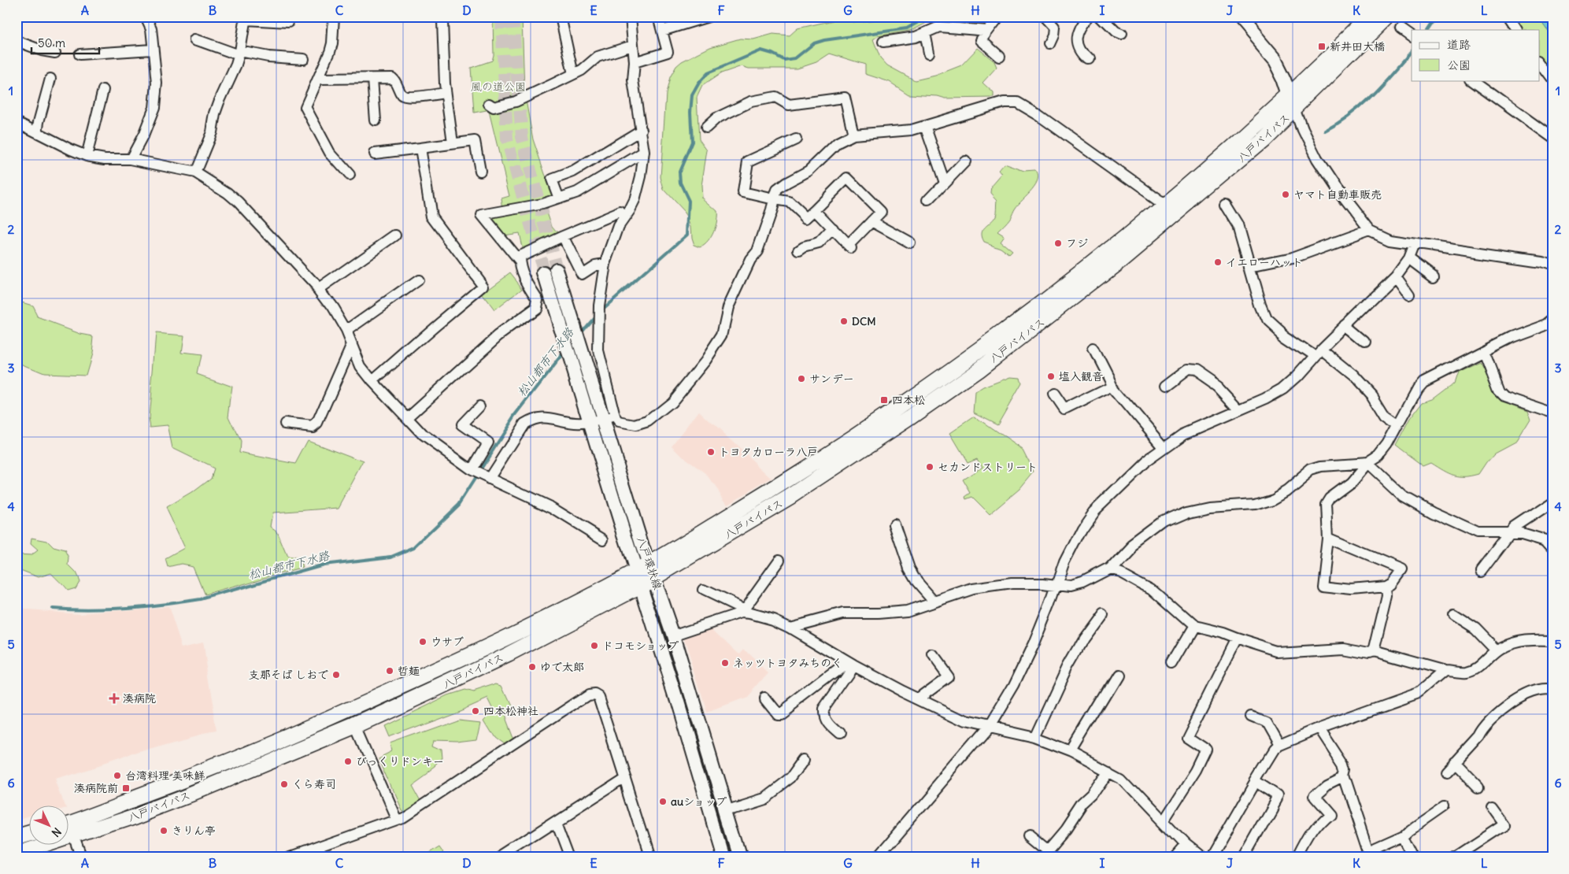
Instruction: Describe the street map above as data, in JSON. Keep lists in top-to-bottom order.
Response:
{
  "streets": {
    "highway": ["八戸バイパス"],
    "main road": ["八戸環状線"]
  },
  "crossings": [
    ["八戸バイパス", "八戸環状線"]
  ],
  "water": ["松山都市下水路"],
  "parks": ["風の道公園"],
  "places": {
    "transit": ["新井田大橋", "四本松", "湊病院前"],
    "other": [
      "ヤマト自動車販売",
      "フジ",
      "イエローハット",
      "DCM",
      "塩入観音",
      "サンデー",
      "トヨタカローラ八戸",
      "セカンドストリート",
      "ウサブ",
      "ドコモショップ",
      "ネッツトヨタみちのく",
      "ゆで太郎",
      "哲麺",
      "支那そば しおで",
      "四本松神社",
      "びっくりドンキー",
      "台湾料理 美味鮮",
      "くら寿司",
      "auショップ",
      "きりん亭"
    ],
    "health": ["湊病院"]
  },
  "legend": ["道路", "公園"],
  "scale_bar": "50 m",
  "north": "bottom right",
  "grid": {
    "columns": [
      "A",
      "B",
      "C",
      "D",
      "E",
      "F",
      "G",
      "H",
      "I",
      "J",
      "K",
      "L"
    ],
    "rows": [
      "1",
      "2",
      "3",
      "4",
      "5",
      "6"
    ]
  }
}
